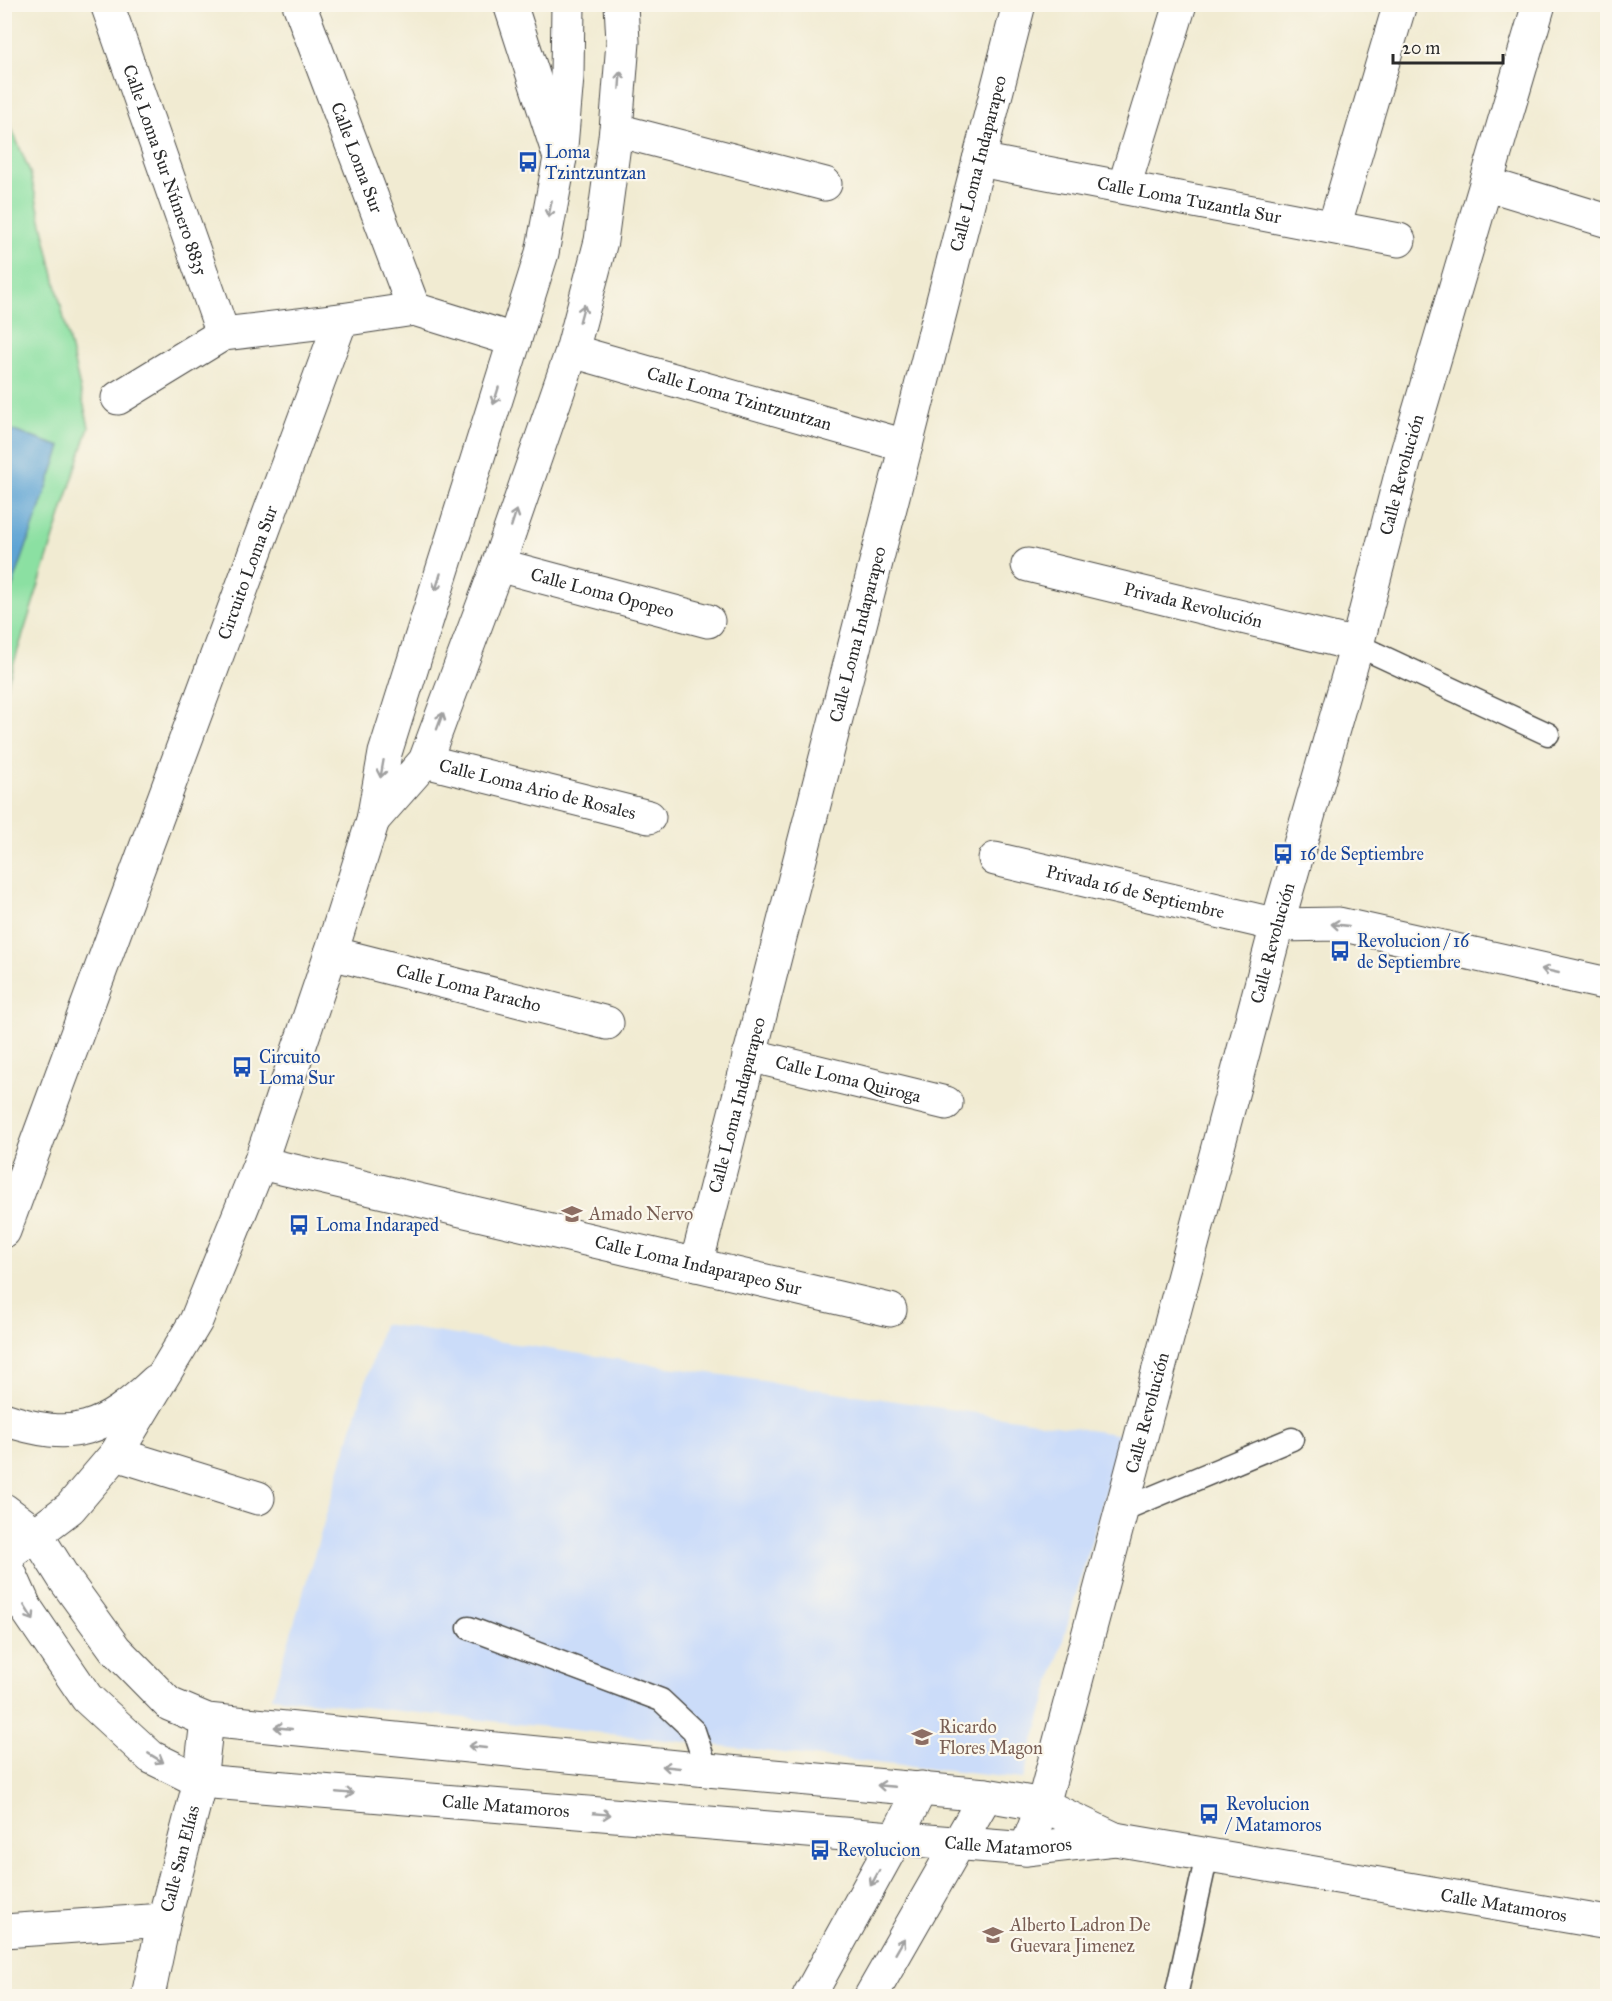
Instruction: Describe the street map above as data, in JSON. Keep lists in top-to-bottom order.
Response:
{
  "streets": {
    "street": [
      "Calle Loma Sur",
      "Calle Loma Indaparapeo",
      "Calle Loma Sur Número 8835",
      "Calle Loma Tuzantla Sur",
      "Calle Loma Tzintzuntzan",
      "Calle Revolución",
      "Circuito Loma Sur",
      "Calle Loma Opopeo",
      "Privada Revolución",
      "Calle Loma Ario de Rosales",
      "Privada 16 de Septiembre",
      "Calle Loma Paracho",
      "Calle Loma Quiroga",
      "Calle Loma Indaparapeo Sur",
      "Calle Matamoros",
      "Calle San Elías"
    ]
  },
  "crossings": [
    ["Calle Loma Indaparapeo", "Calle Loma Tuzantla Sur"],
    ["Calle Loma Indaparapeo", "Calle Loma Tzintzuntzan"],
    ["Calle Loma Indaparapeo", "Calle Loma Quiroga"],
    ["Calle Loma Indaparapeo", "Calle Loma Indaparapeo Sur"],
    ["Calle Revolución", "Privada Revolución"],
    ["Calle Revolución", "Privada 16 de Septiembre"],
    ["Calle Revolución", "Calle Matamoros"],
    ["Calle Matamoros", "Calle San Elías"]
  ],
  "one_way": ["Privada 16 de Septiembre"],
  "places": {
    "bus stop": [
      "Loma Tzintzuntzan",
      "16 de Septiembre",
      "Revolucion / 16 de Septiembre",
      "Circuito Loma Sur",
      "Loma Indaraped",
      "Revolucion / Matamoros",
      "Revolucion"
    ],
    "school or university": ["Amado Nervo", "Ricardo Flores Magon", "Alberto Ladron De Guevara Jimenez"]
  },
  "scale_bar": "20 m"
}
